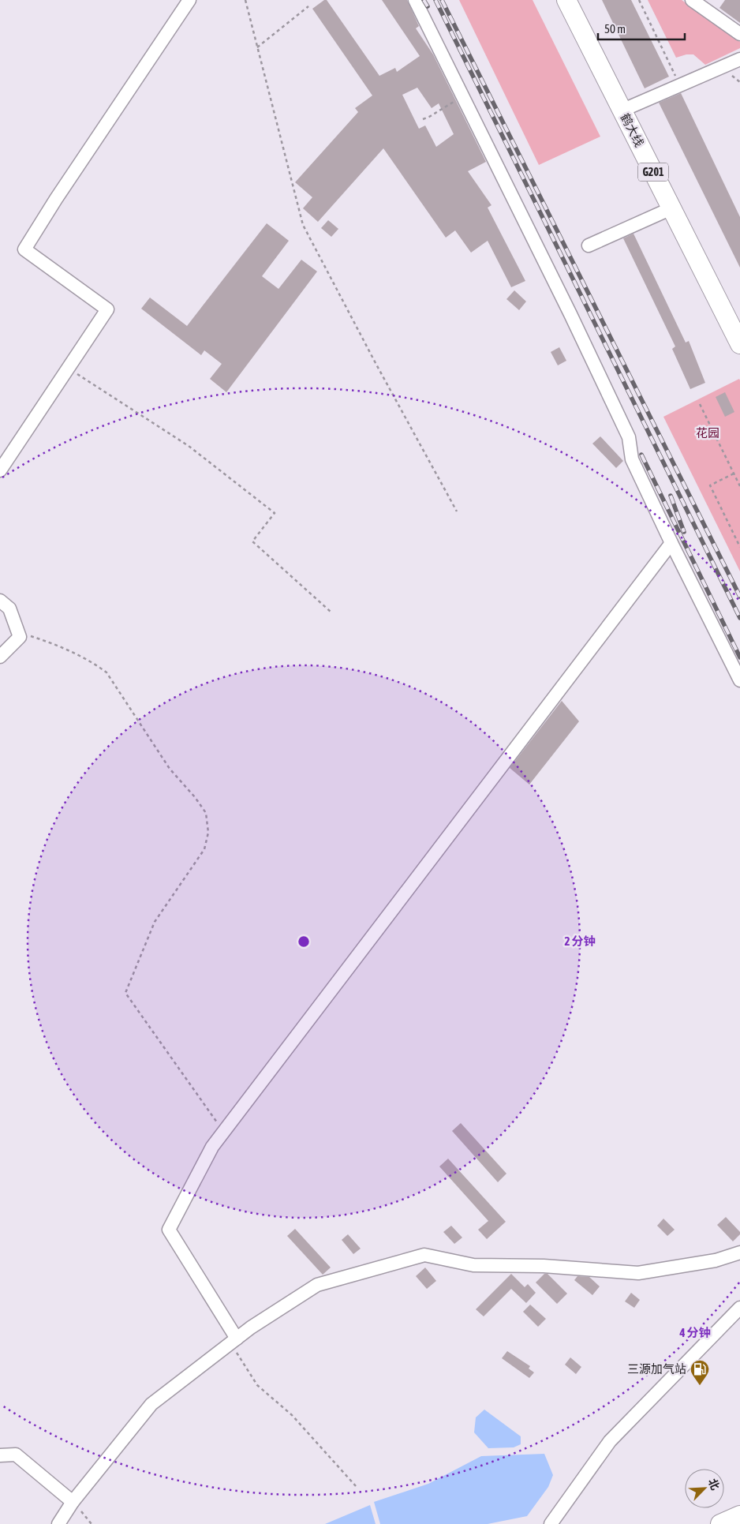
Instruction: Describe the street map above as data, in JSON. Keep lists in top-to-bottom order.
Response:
{
  "streets": {
    "highway": ["鹤大线", "G201"]
  },
  "parks": ["花园"],
  "places": {
    "fuel station": ["三源加气站"]
  },
  "scale_bar": "50 m",
  "north": "top right",
  "rings": ["2 分钟", "4 分钟"]
}
